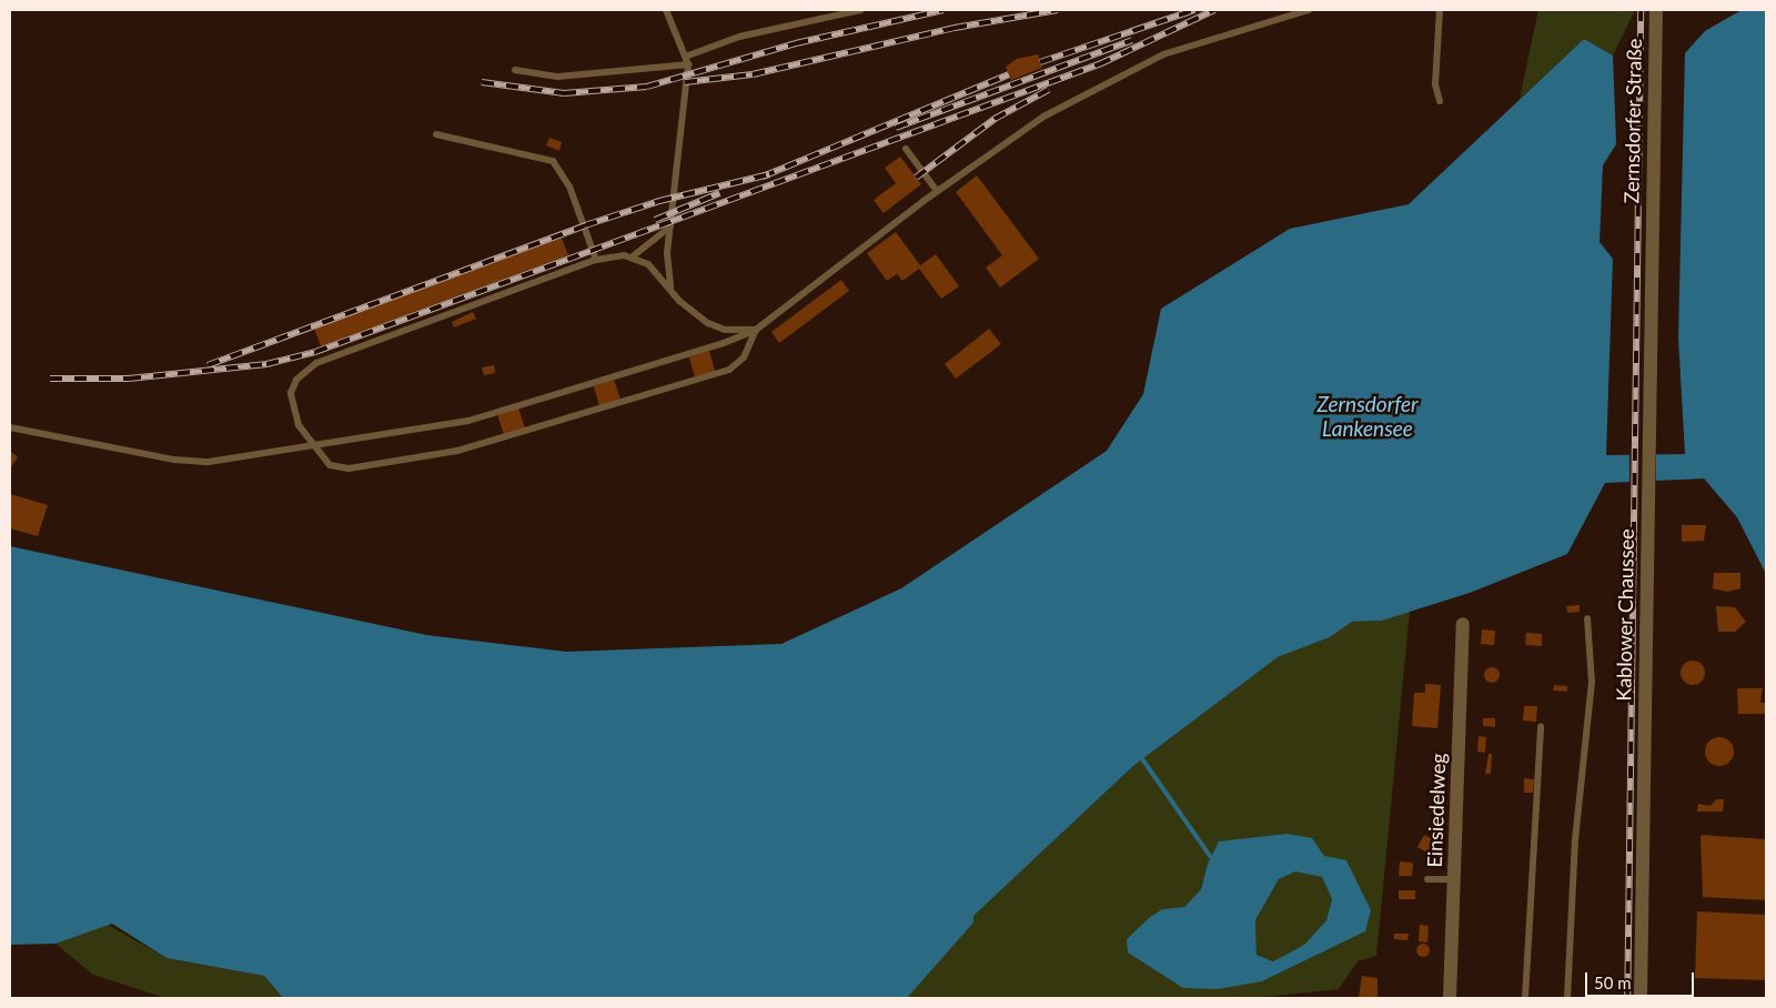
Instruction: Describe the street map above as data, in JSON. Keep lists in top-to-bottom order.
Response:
{
  "streets": {
    "street": ["Zernsdorfer Straße", "Kablower Chaussee", "Einsiedelweg"]
  },
  "crossings": [
    ["Zernsdorfer Straße", "Kablower Chaussee"]
  ],
  "water": ["Zernsdorfer Lankensee"],
  "scale_bar": "50 m"
}
